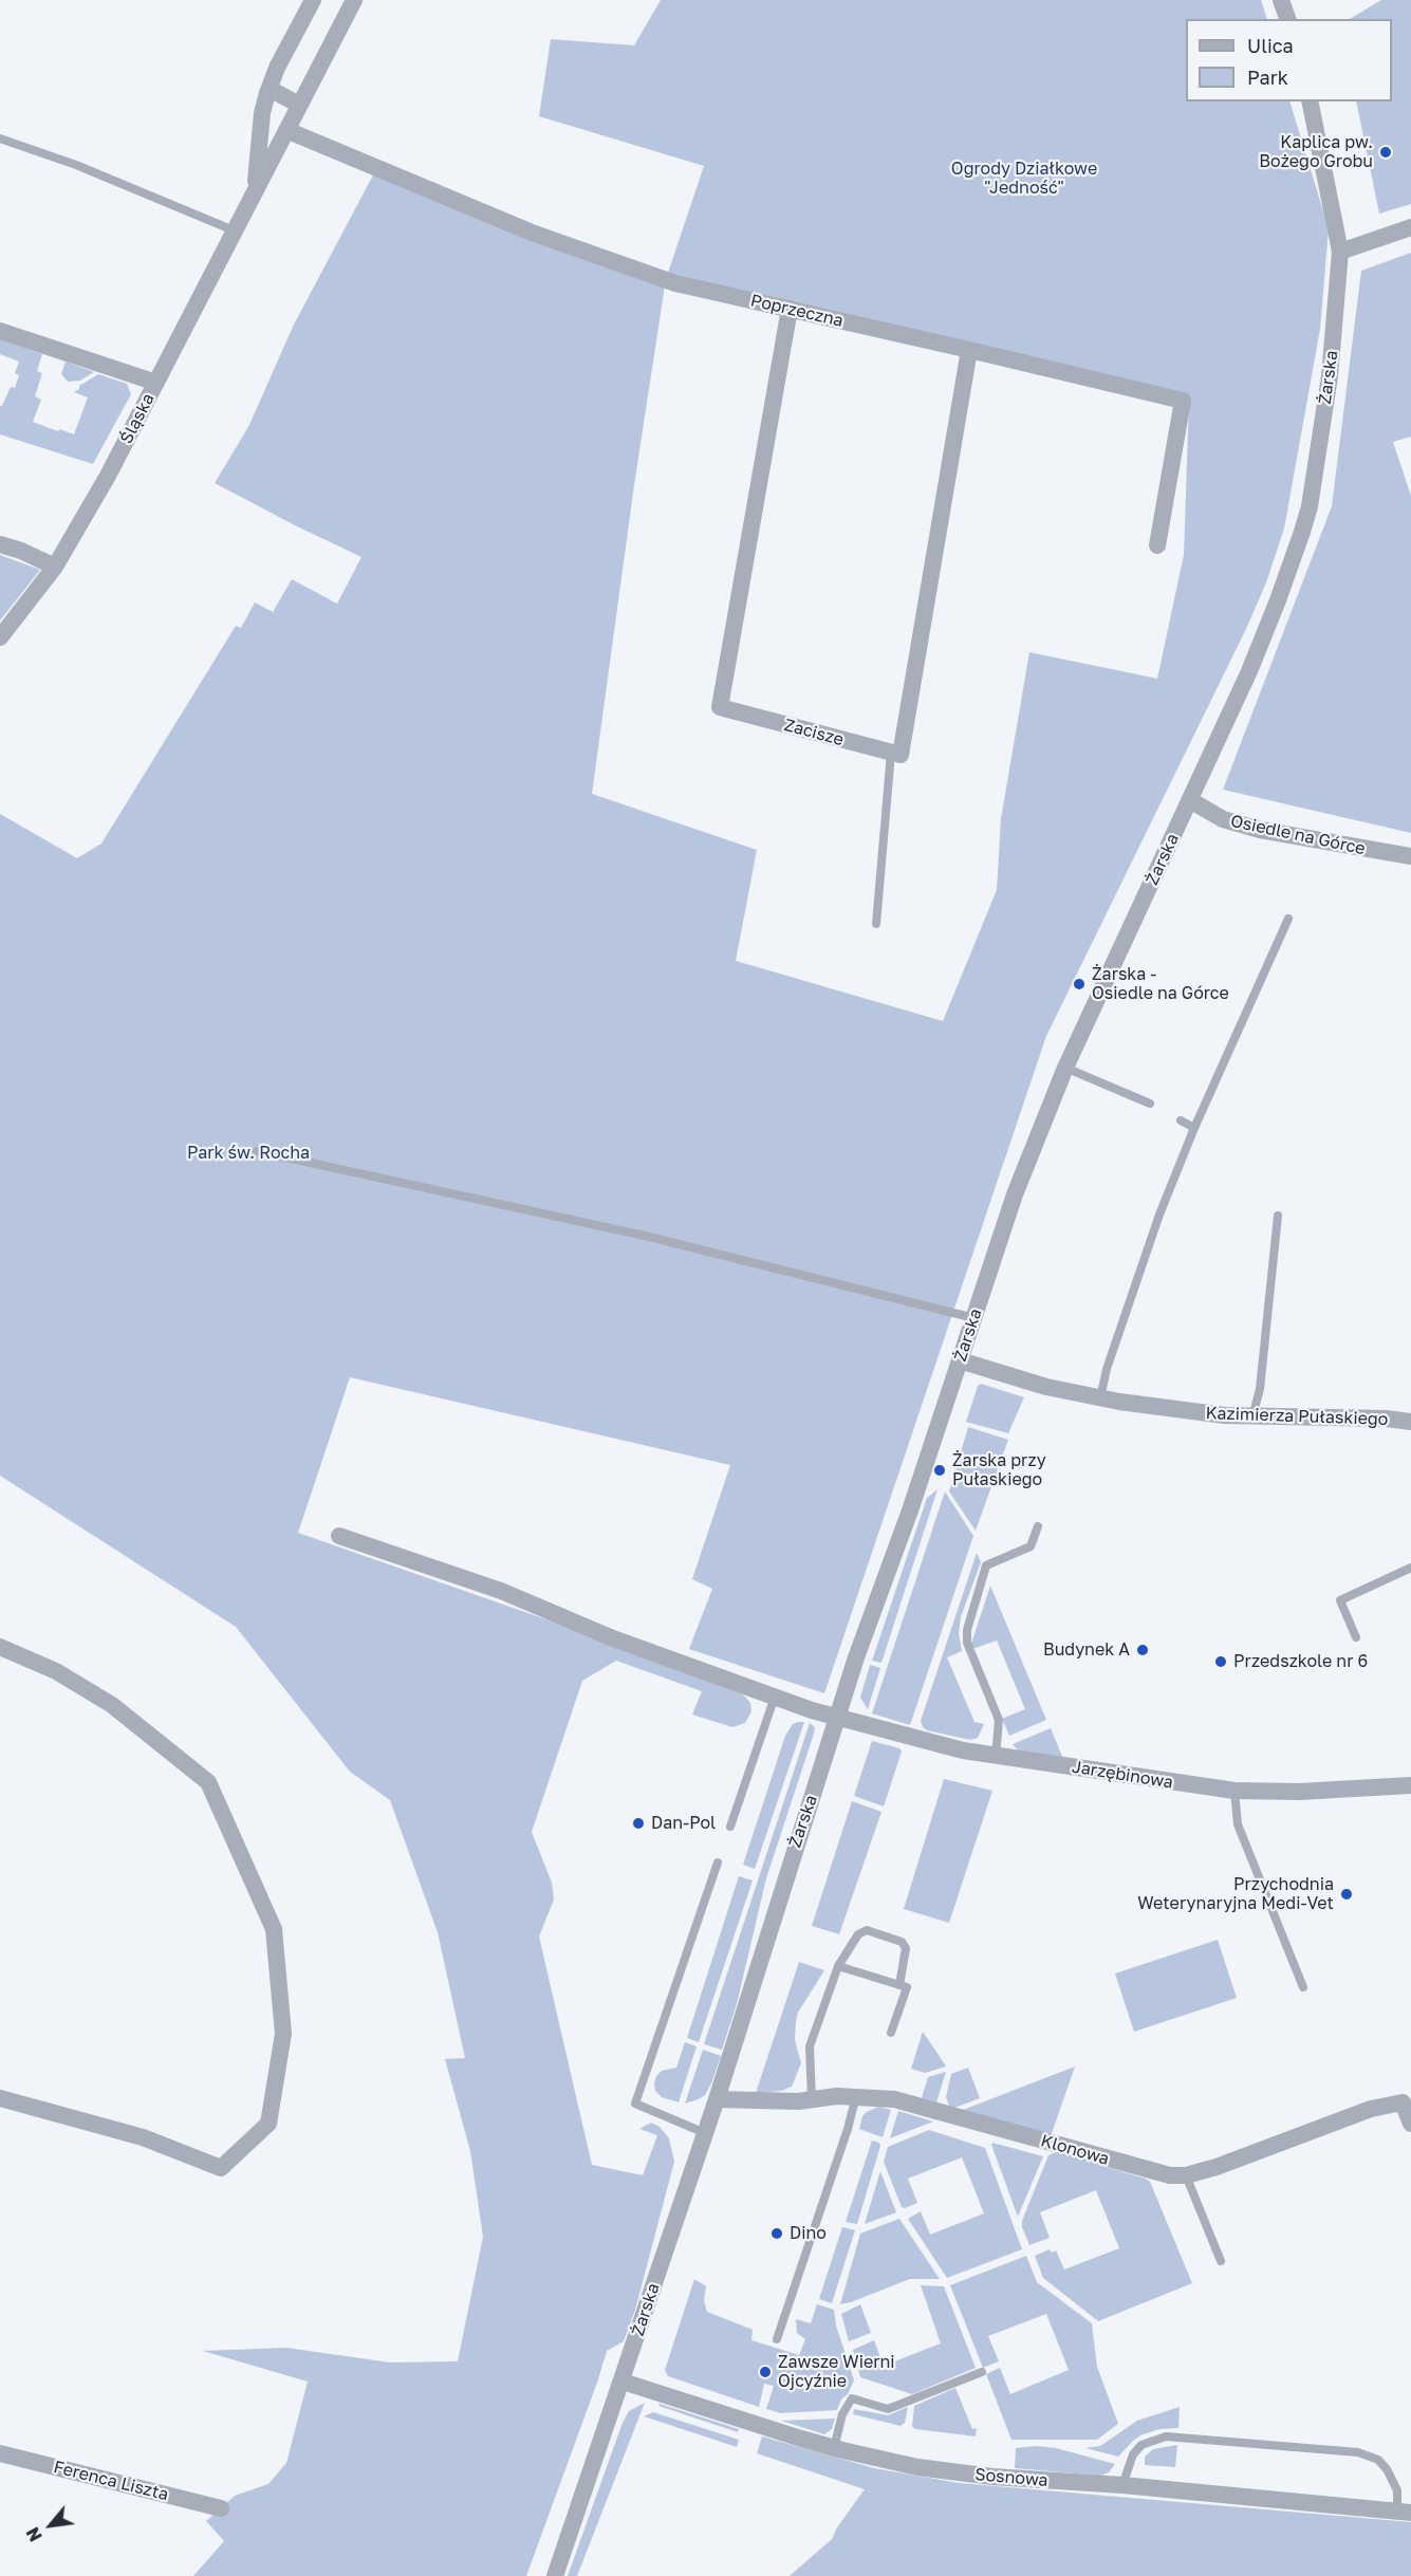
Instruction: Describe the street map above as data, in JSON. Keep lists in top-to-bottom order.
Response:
{
  "streets": {
    "street": [
      "Poprzeczna",
      "Żarska",
      "Śląska",
      "Zacisze",
      "Osiedle na Górce",
      "Kazimierza Pułaskiego",
      "Jarzębinowa",
      "Klonowa",
      "Sosnowa",
      "Ferenca Liszta"
    ]
  },
  "crossings": [
    ["Poprzeczna", "Śląska"],
    ["Poprzeczna", "Zacisze"],
    ["Żarska", "Osiedle na Górce"],
    ["Żarska", "Kazimierza Pułaskiego"],
    ["Żarska", "Jarzębinowa"],
    ["Żarska", "Klonowa"],
    ["Żarska", "Sosnowa"]
  ],
  "parks": ["Ogrody Działkowe \"Jedność\"", "Park św. Rocha"],
  "places": [
    "Kaplica pw. Bożego Grobu",
    "Żarska - Osiedle na Górce",
    "Żarska przy Pułaskiego",
    "Budynek A",
    "Przedszkole nr 6",
    "Dan-Pol",
    "Przychodnia Weterynaryjna Medi-Vet",
    "Dino",
    "Zawsze Wierni Ojcyźnie"
  ],
  "legend": ["Ulica", "Park"],
  "north": "bottom left"
}
